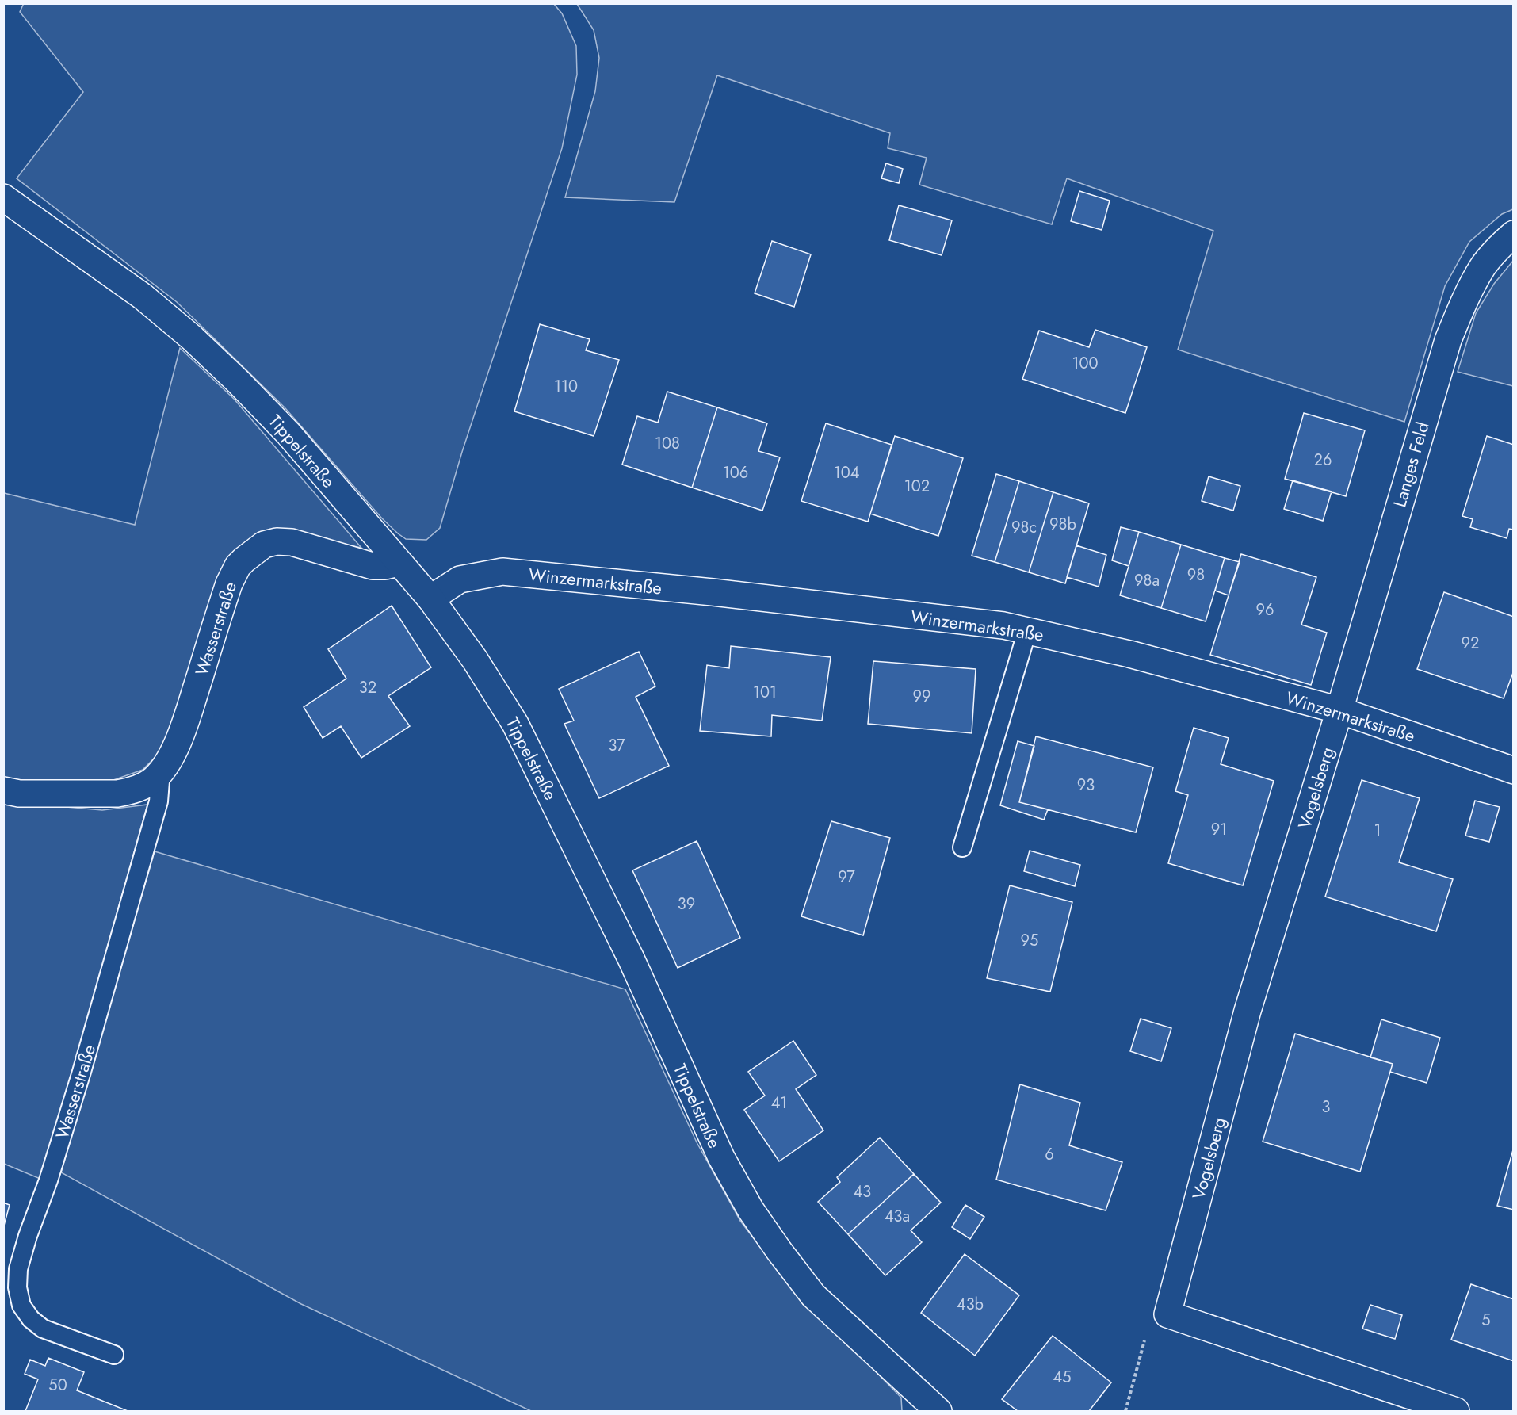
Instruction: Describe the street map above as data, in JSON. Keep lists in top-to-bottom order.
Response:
{
  "streets": {
    "street": [
      "Tippelstraße",
      "Langes Feld",
      "Winzermarkstraße",
      "Wasserstraße",
      "Vogelsberg"
    ]
  },
  "crossings": [
    ["Tippelstraße", "Winzermarkstraße"],
    ["Tippelstraße", "Wasserstraße"],
    ["Langes Feld", "Winzermarkstraße"],
    ["Langes Feld", "Vogelsberg"],
    ["Winzermarkstraße", "Vogelsberg"]
  ],
  "house_numbers": [
    "100",
    "110",
    "108",
    "26",
    "106",
    "104",
    "102",
    "98b",
    "98c",
    "98",
    "98a",
    "96",
    "92",
    "32",
    "101",
    "99",
    "37",
    "93",
    "91",
    "1",
    "97",
    "39",
    "95",
    "41",
    "3",
    "6",
    "43",
    "43a",
    "43b",
    "5",
    "45",
    "50"
  ]
}
